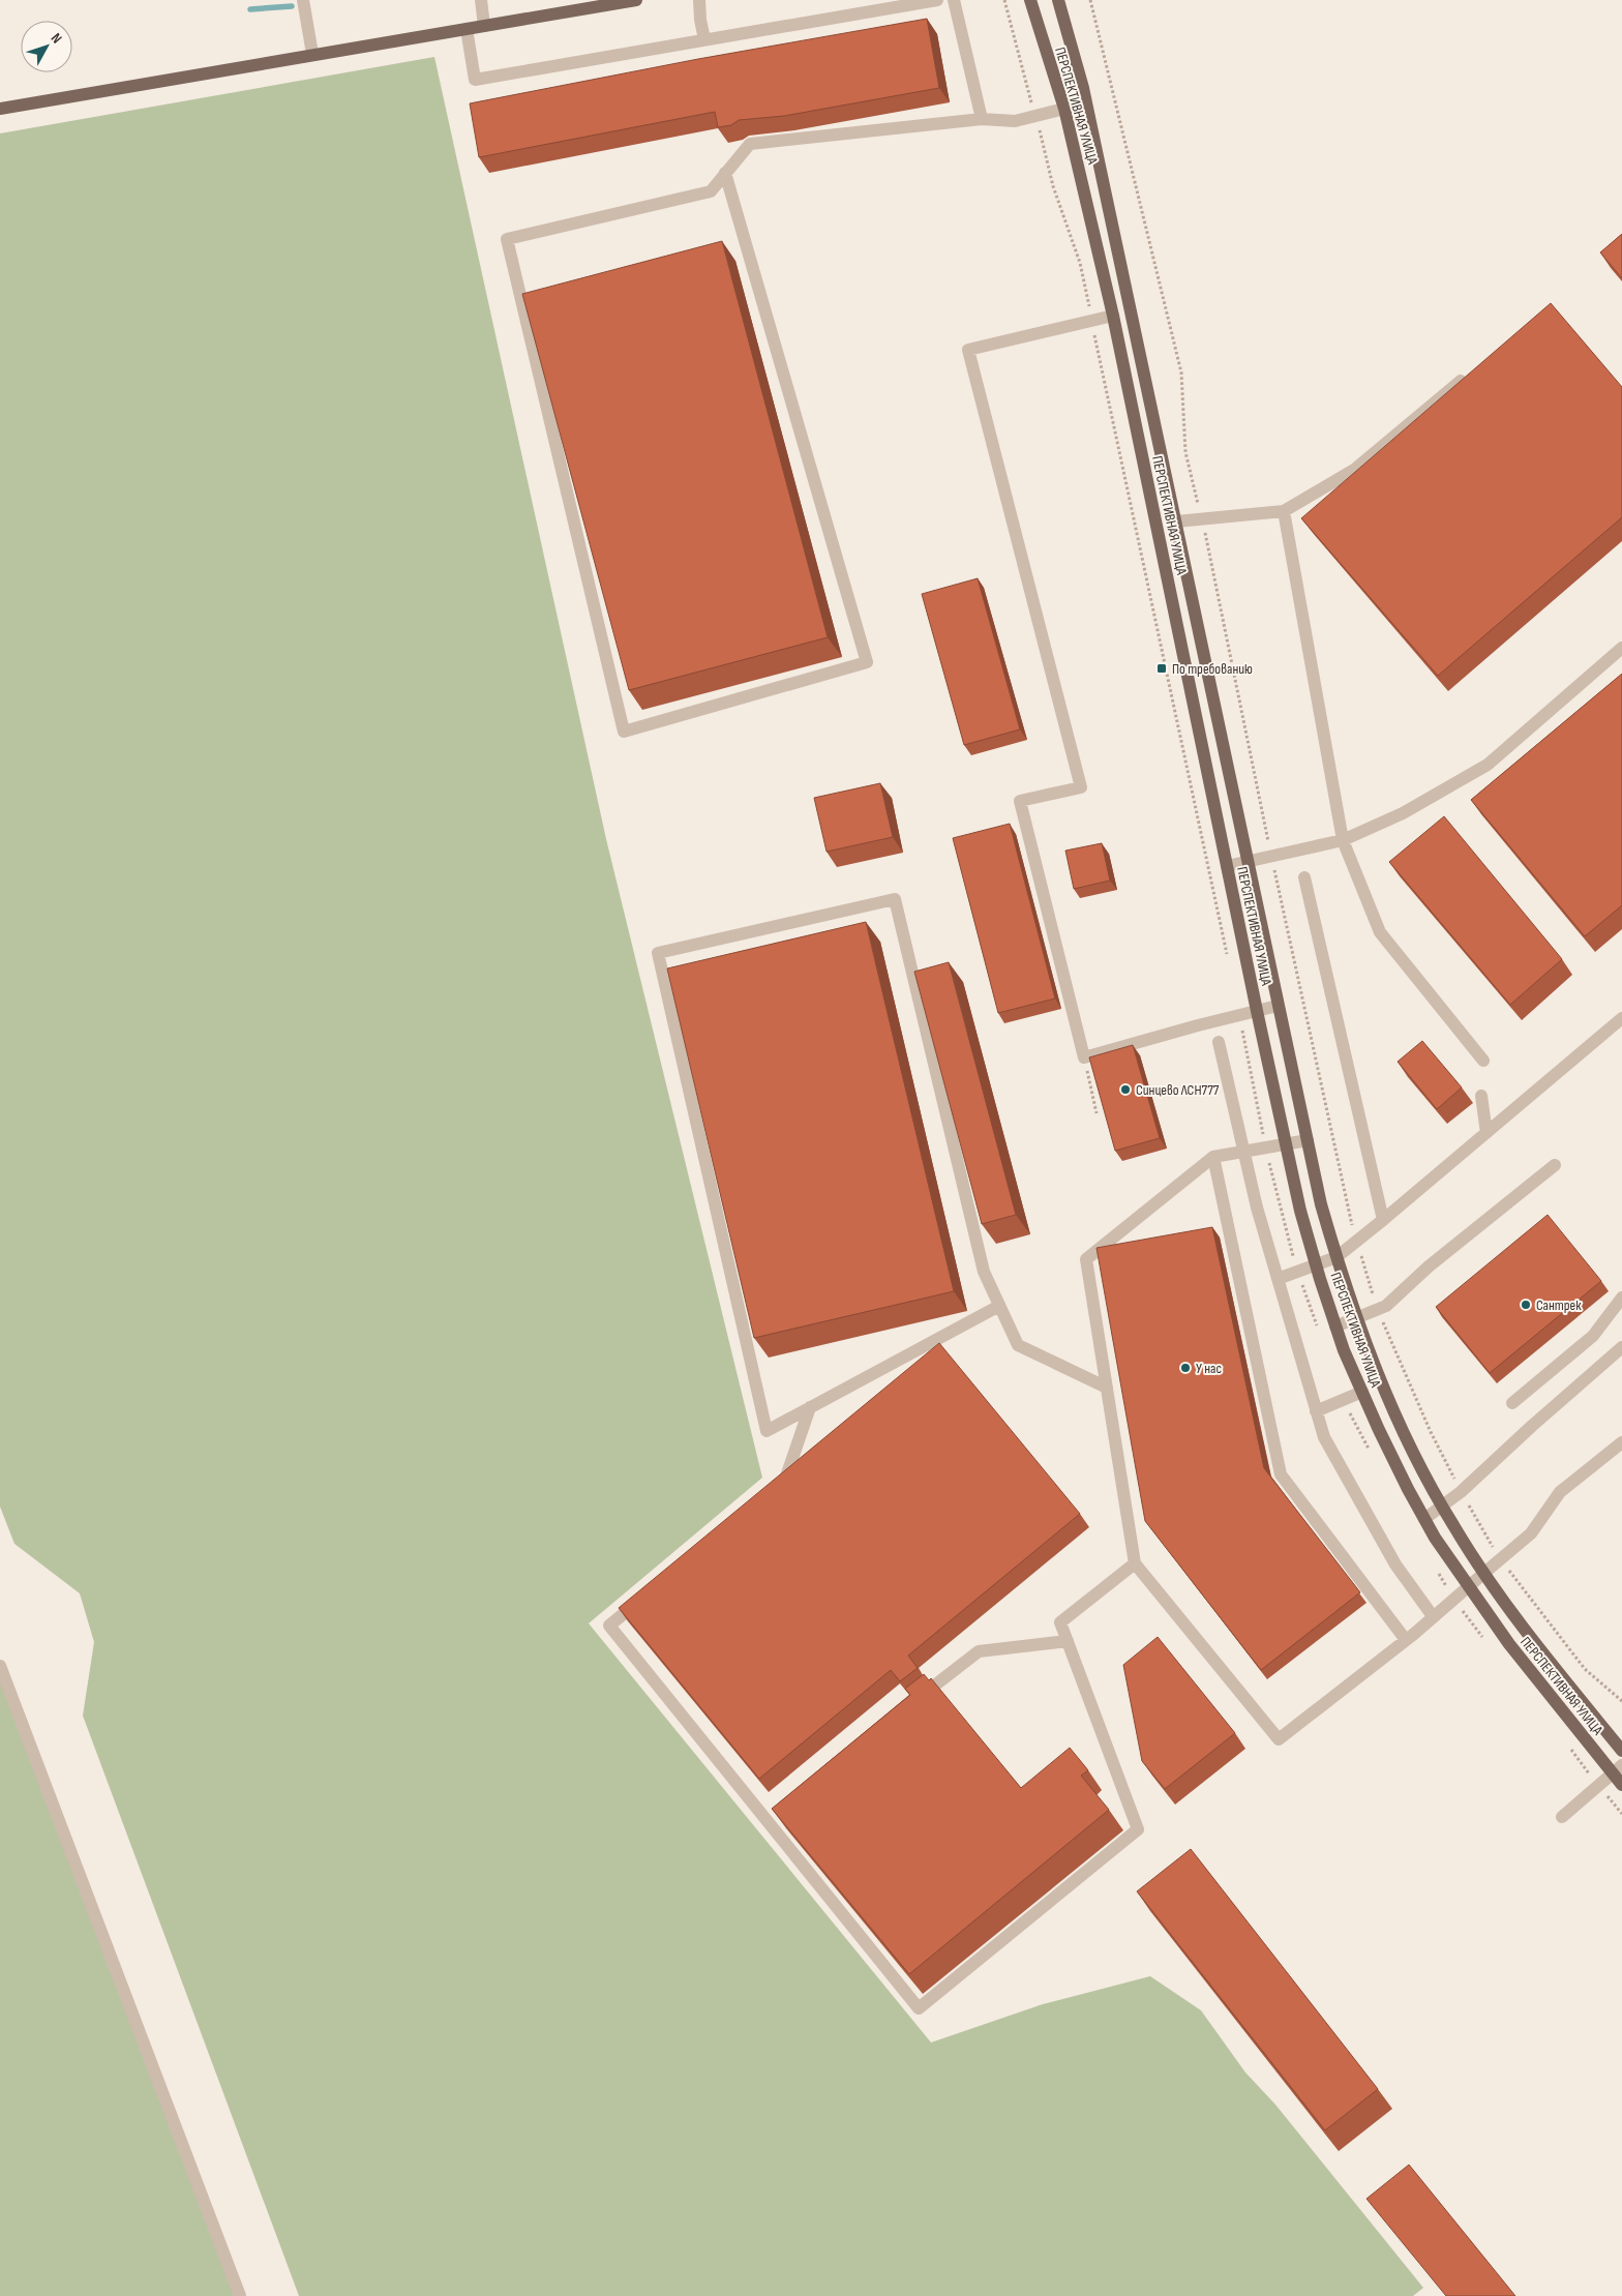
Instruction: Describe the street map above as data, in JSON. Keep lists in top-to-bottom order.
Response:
{
  "streets": {
    "main road": ["ПЕРСПЕКТИВНАЯ УЛИЦА"]
  },
  "places": {
    "transit": ["По требованию"],
    "other": ["Синцево ЛСН777", "Сантрек", "У нас"]
  },
  "north": "top right"
}
